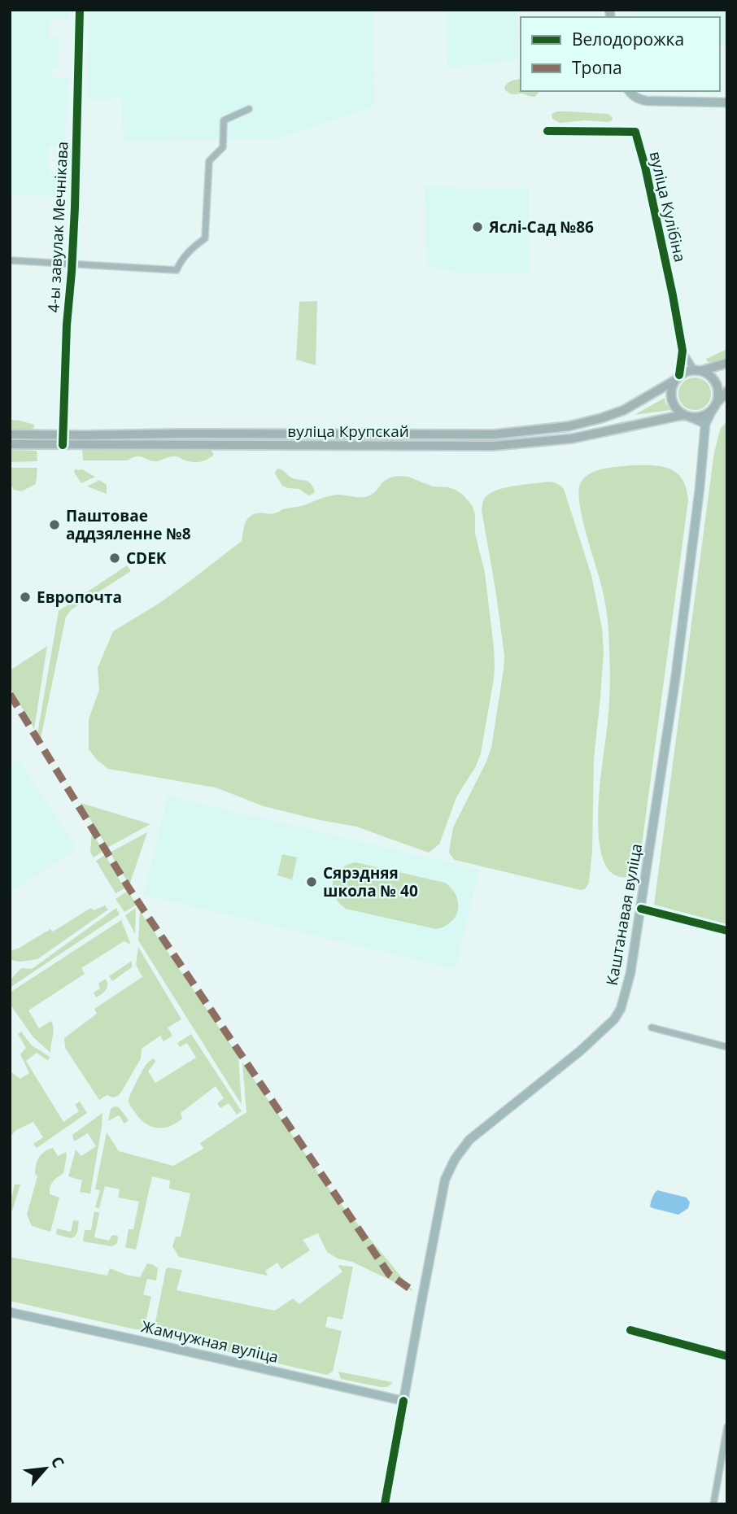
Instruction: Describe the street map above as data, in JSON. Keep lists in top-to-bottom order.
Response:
{
  "streets": {
    "main road": ["вуліца Крупскай", "Каштанавая вуліца", "Жамчужная вуліца"],
    "street": ["вуліца Кулібіна", "4-ы завулак Мечнікава"]
  },
  "crossings": [
    ["вуліца Кулібіна", "вуліца Крупскай"],
    ["4-ы завулак Мечнікава", "вуліца Крупскай"],
    ["Каштанавая вуліца", "Жамчужная вуліца"]
  ],
  "places": [
    "Яслі-Сад №86",
    "Паштовае аддзяленне №8",
    "CDEK",
    "Европочта",
    "Сярэдняя школа № 40"
  ],
  "legend": ["Велодорожка", "Тропа"],
  "north": "top right"
}
